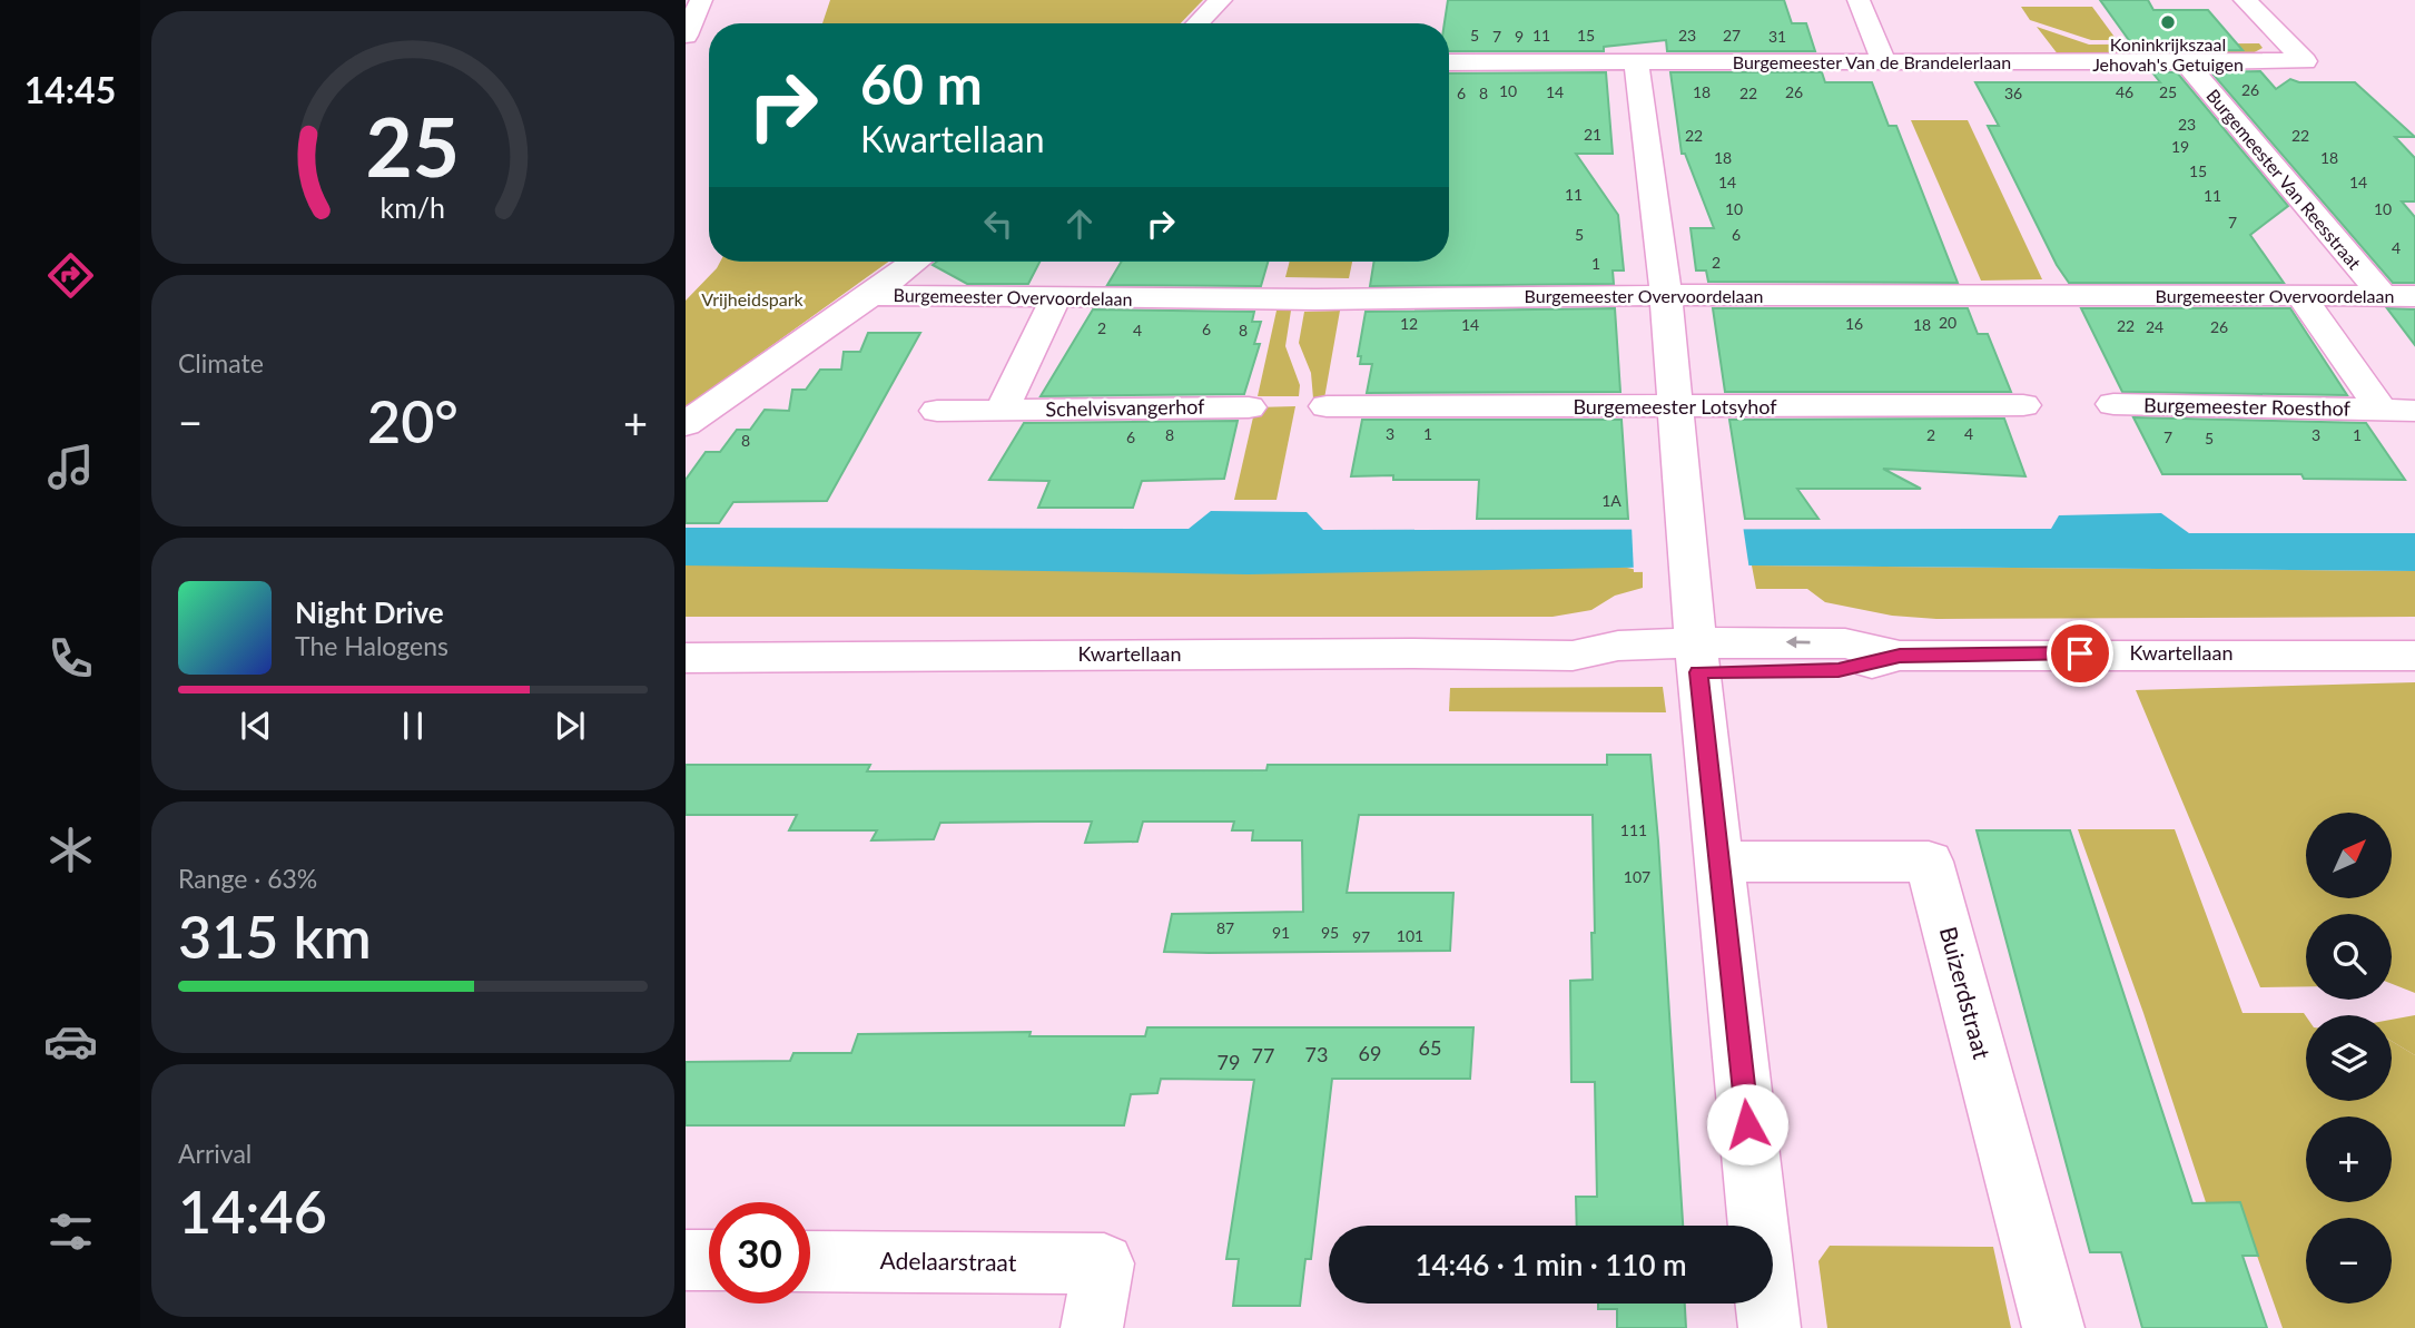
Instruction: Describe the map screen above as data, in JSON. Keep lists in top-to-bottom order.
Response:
{
  "streets": {
    "street": [
      "Burgemeester Van de Brandelerlaan",
      "Burgemeester Van Reesstraat",
      "Burgemeester Overvoordelaan",
      "Burgemeester Lotsyhof",
      "Burgemeester Roesthof",
      "Schelvisvangerhof",
      "Kwartellaan",
      "Buizerdstraat",
      "Adelaarstraat"
    ]
  },
  "crossings": [
    ["Burgemeester Van de Brandelerlaan", "Burgemeester Van Reesstraat"],
    ["Burgemeester Van Reesstraat", "Burgemeester Overvoordelaan"],
    ["Burgemeester Overvoordelaan", "Burgemeester Roesthof"]
  ],
  "parks": ["Vrijheidspark"],
  "places": ["Koninkrijkszaal Jehovah's Getuigen"],
  "house_numbers": [
    "5",
    "11",
    "15",
    "23",
    "27",
    "7",
    "9",
    "31",
    "26",
    "10",
    "14",
    "18",
    "26",
    "46",
    "25",
    "6",
    "8",
    "22",
    "36",
    "23",
    "21",
    "22",
    "22",
    "19",
    "18",
    "18",
    "15",
    "14",
    "14",
    "11",
    "11",
    "10",
    "10",
    "7",
    "5",
    "6",
    "4",
    "2",
    "1",
    "20",
    "12",
    "16",
    "14",
    "18",
    "22",
    "24",
    "26",
    "2",
    "6",
    "4",
    "8",
    "3",
    "1",
    "4",
    "8",
    "2",
    "3",
    "1",
    "6",
    "7",
    "5",
    "8",
    "1A",
    "111",
    "107",
    "87",
    "91",
    "95",
    "101",
    "97",
    "65",
    "69",
    "73",
    "77",
    "79"
  ],
  "north": "top right",
  "page": {
    "tabs": "14:45",
    "turn": ["60 m", "Kwartellaan"],
    "tile": [
      "Climate",
      ["Range · 63%", "315 km"],
      ["Arrival", "14:46"]
    ],
    "heat": ["−", "20°", "+"],
    "song": ["Night Drive", "The Halogens"],
    "map_buttons": ["+", "−"],
    "limit": "30",
    "trip": "14:46 · 1 min · 110 m",
    "gauge": ["25", "km/h"]
  }
}
